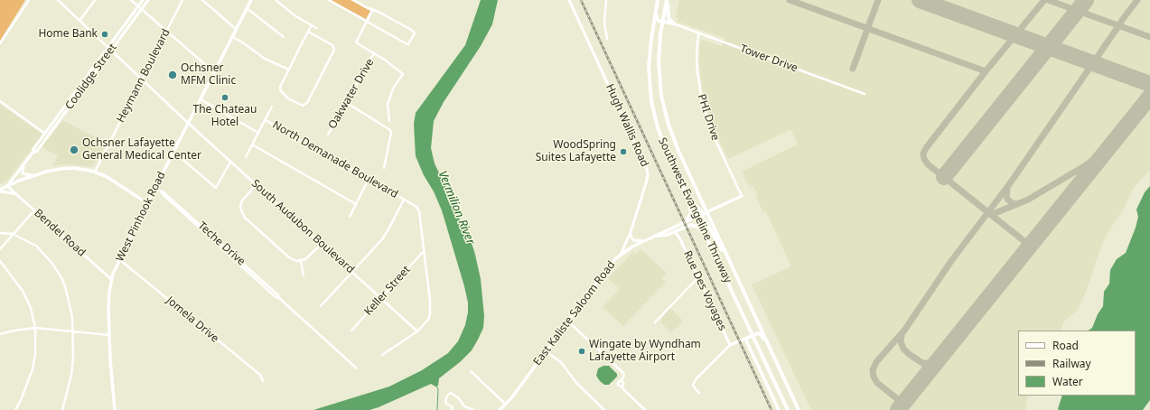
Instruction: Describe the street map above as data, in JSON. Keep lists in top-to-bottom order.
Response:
{
  "streets": {
    "highway": ["Southwest Evangeline Thruway"],
    "main road": ["West Pinhook Road", "East Kaliste Saloom Road"],
    "street": [
      "Tower Drive",
      "Heymann Boulevard",
      "Coolidge Street",
      "Oakwater Drive",
      "PHI Drive",
      "Hugh Wallis Road",
      "North Demanade Boulevard",
      "South Audubon Boulevard",
      "Bendel Road",
      "Teche Drive",
      "Keller Street",
      "Rue Des Voyages",
      "Jomela Drive"
    ]
  },
  "crossings": [
    ["Tower Drive", "PHI Drive"],
    ["Heymann Boulevard", "South Audubon Boulevard"],
    ["Coolidge Street", "South Audubon Boulevard"],
    ["Coolidge Street", "Bendel Road"],
    ["PHI Drive", "East Kaliste Saloom Road"],
    ["Hugh Wallis Road", "East Kaliste Saloom Road"],
    ["North Demanade Boulevard", "South Audubon Boulevard"],
    ["North Demanade Boulevard", "Keller Street"],
    ["Southwest Evangeline Thruway", "East Kaliste Saloom Road"],
    ["West Pinhook Road", "South Audubon Boulevard"],
    ["West Pinhook Road", "Bendel Road"],
    ["West Pinhook Road", "Teche Drive"],
    ["West Pinhook Road", "Jomela Drive"],
    ["South Audubon Boulevard", "Keller Street"]
  ],
  "water": ["Vermilion River"],
  "places": [
    "Home Bank",
    "Ochsner MFM Clinic",
    "The Chateau Hotel",
    "Ochsner Lafayette General Medical Center",
    "WoodSpring Suites Lafayette",
    "Wingate by Wyndham Lafayette Airport"
  ],
  "legend": ["Road", "Railway", "Water"]
}
